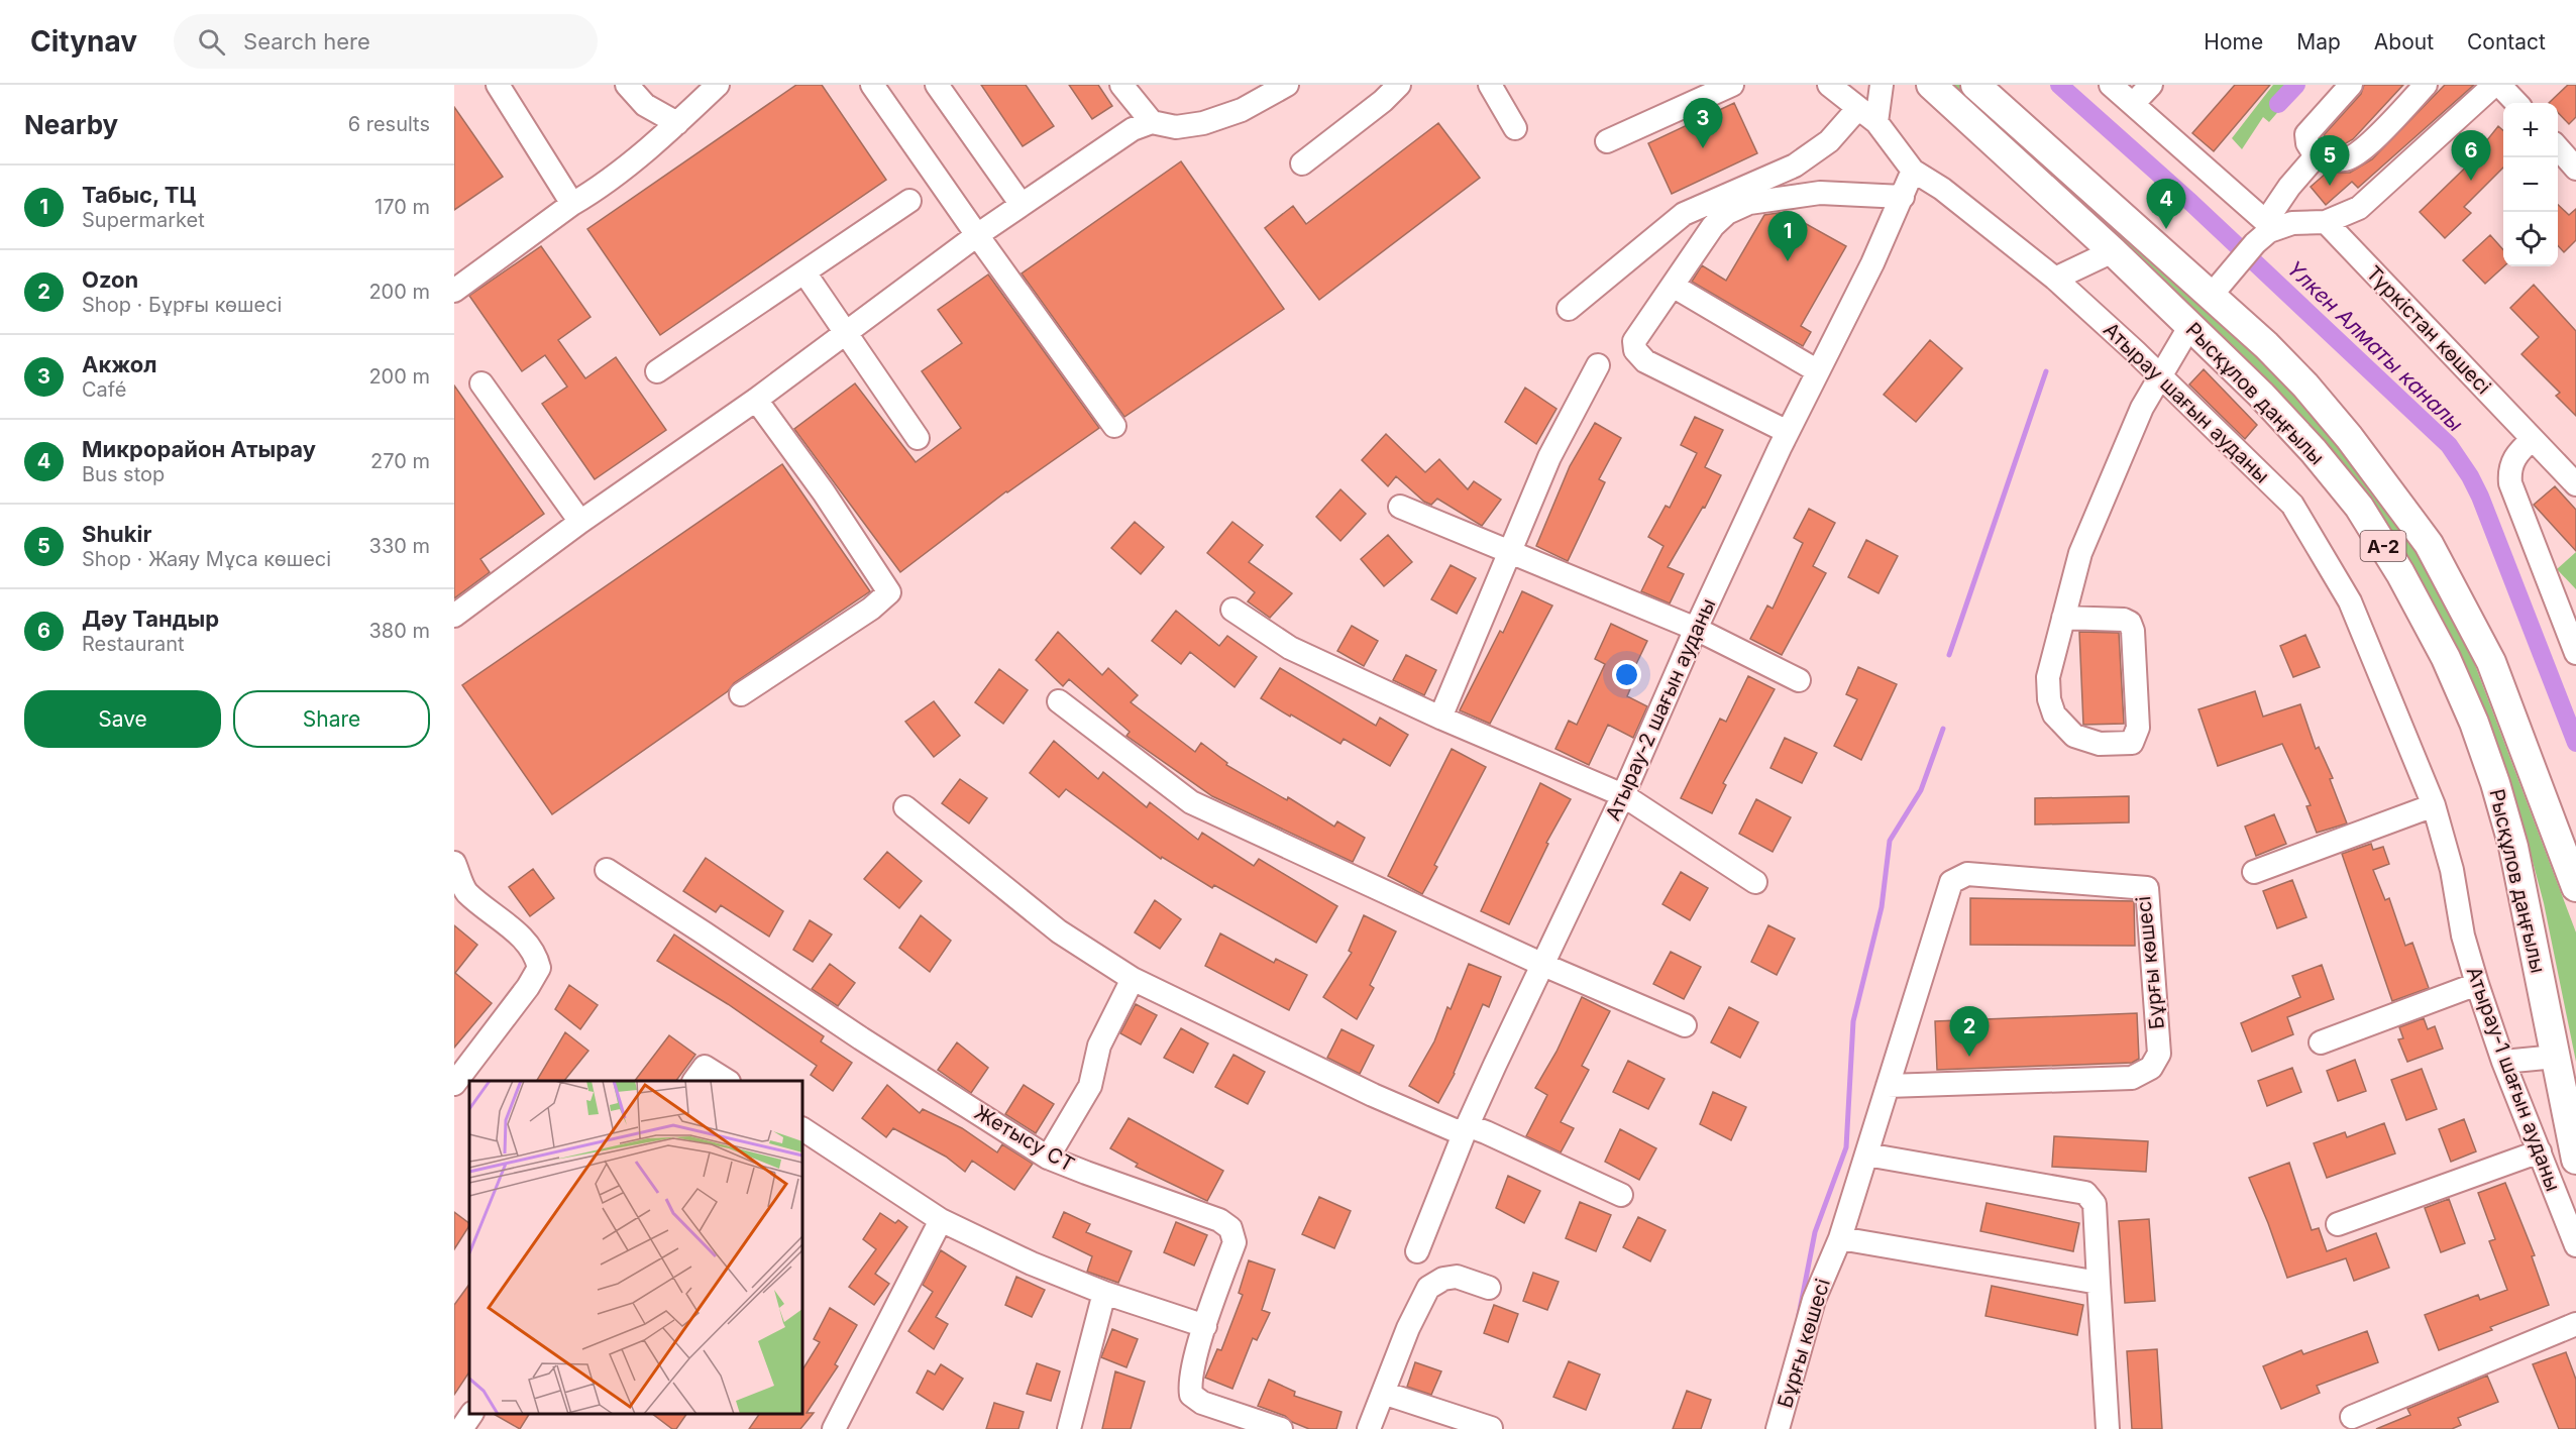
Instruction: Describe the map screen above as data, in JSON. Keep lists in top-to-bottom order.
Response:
{
  "streets": {
    "main road": ["Рысқұлов даңғылы", "A-2"],
    "street": [
      "Түркістан көшесі",
      "Атырау шағын ауданы",
      "Атырау-2 шағын ауданы",
      "Бұрғы көшесі",
      "Атырау-1 шағын ауданы",
      "Жетысу СТ"
    ]
  },
  "crossings": [
    ["Атырау шағын ауданы", "Атырау-2 шағын ауданы"],
    ["Атырау шағын ауданы", "Атырау-1 шағын ауданы"]
  ],
  "water": ["Үлкен Алматы каналы"],
  "page": {
    "header": "Citynav",
    "search": "Search here",
    "nav": [
      "Home",
      "Map",
      "About",
      "Contact"
    ],
    "heading": ["Nearby", "6 results"],
    "pins": [
      "3",
      "6",
      "5",
      "4",
      "1",
      "2"
    ],
    "map_buttons": ["+", "−"],
    "list": [
      {
        "mark": "1",
        "name": "Табыс, ТЦ",
        "note": "Supermarket",
        "value": "170 m"
      },
      {
        "mark": "2",
        "name": "Ozon",
        "note": "Shop · Бұрғы көшесі",
        "value": "200 m"
      },
      {
        "mark": "3",
        "name": "Акжол",
        "note": "Café",
        "value": "200 m"
      },
      {
        "mark": "4",
        "name": "Микрорайон Атырау",
        "note": "Bus stop",
        "value": "270 m"
      },
      {
        "mark": "5",
        "name": "Shukir",
        "note": "Shop · Жаяу Мұса көшесі",
        "value": "330 m"
      },
      {
        "mark": "6",
        "name": "Дәу Тандыр",
        "note": "Restaurant",
        "value": "380 m"
      }
    ],
    "buttons": ["Save", "Share"]
  }
}
